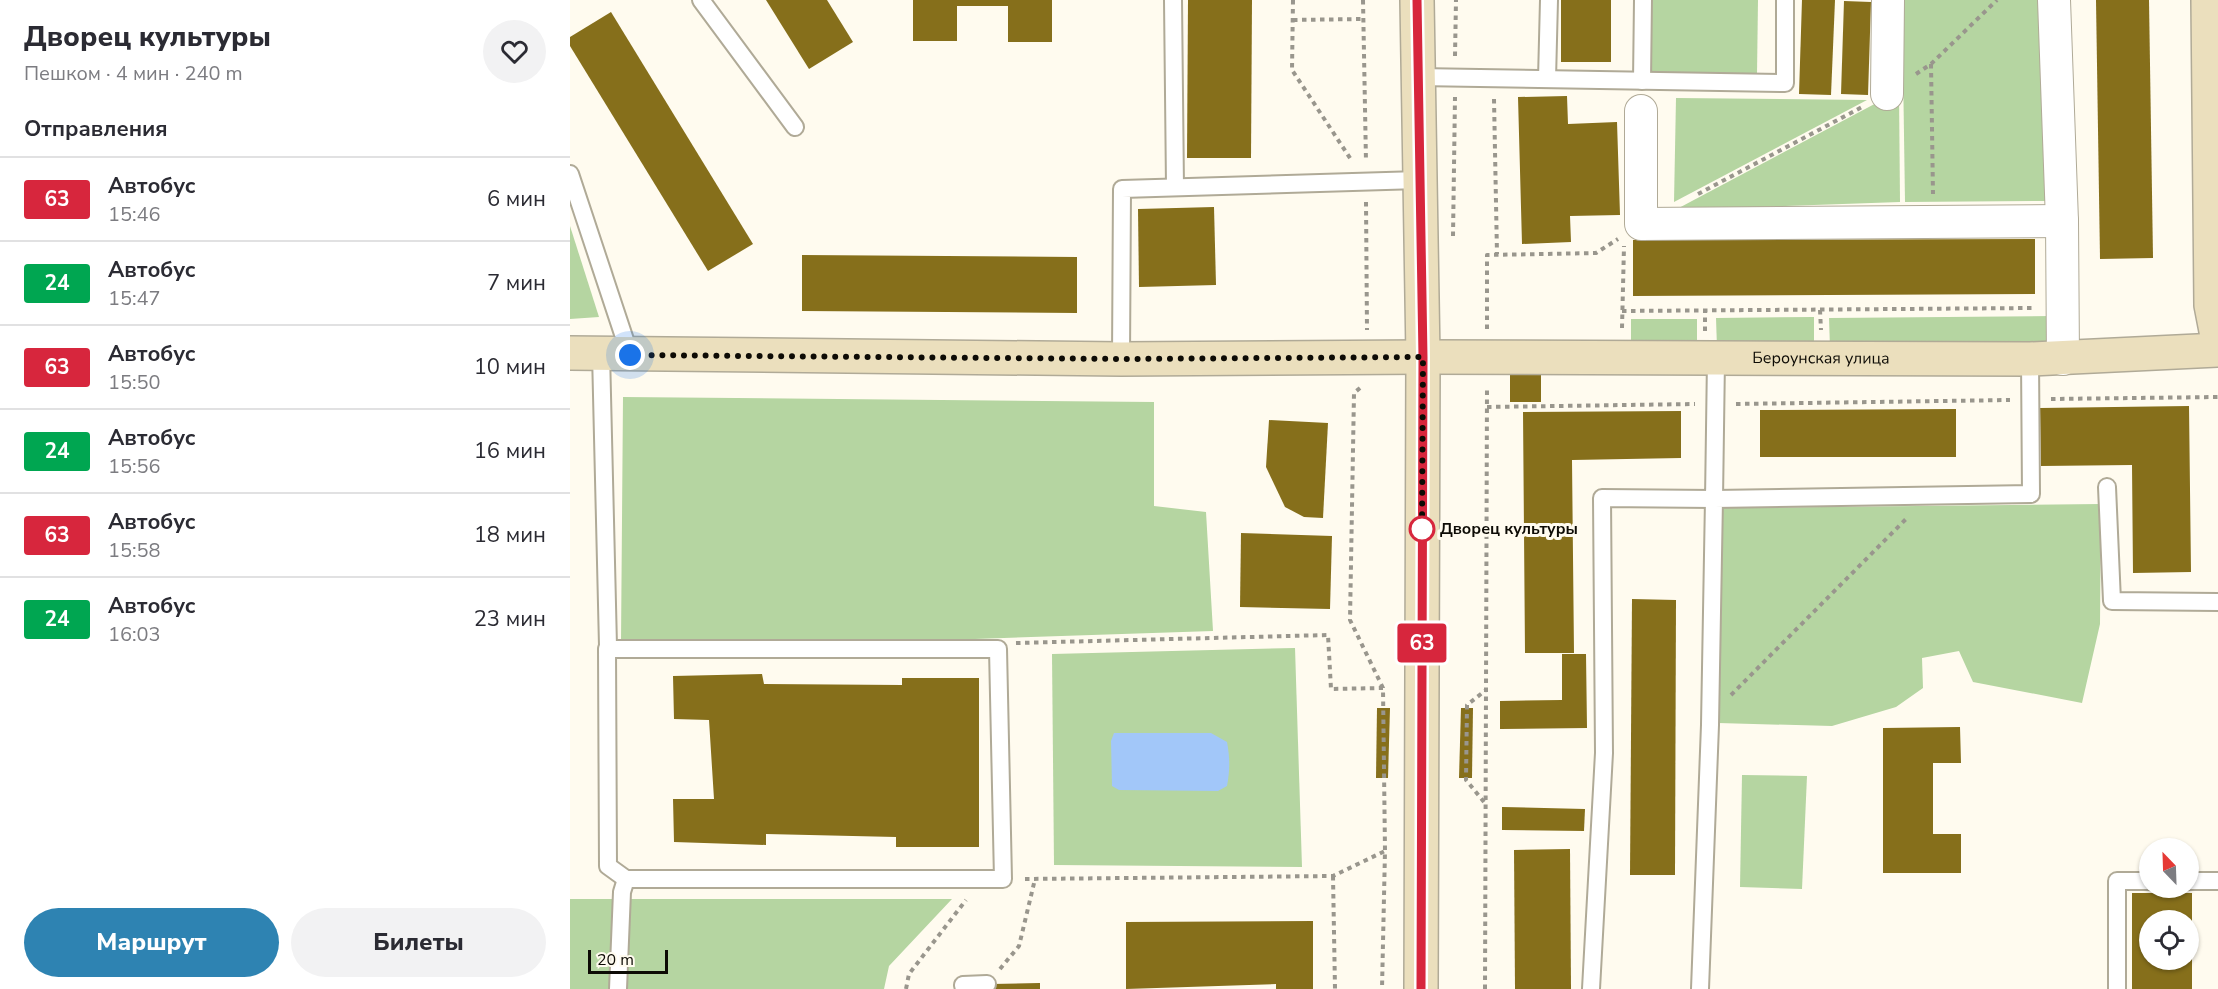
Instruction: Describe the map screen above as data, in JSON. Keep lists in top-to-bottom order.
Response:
{
  "streets": {
    "main road": ["Бероунская улица"]
  },
  "places": ["Дворец культуры"],
  "lines": ["bus line 63"],
  "scale_bar": "20 m",
  "north": "top left",
  "page": {
    "heading": [
      ["Дворец культуры", "Пешком · 4 мин · 240 m"],
      "Отправления"
    ],
    "on_map": "63",
    "list": [
      {
        "mark": "63",
        "name": "Автобус",
        "note": "15:46",
        "value": "6 мин"
      },
      {
        "mark": "24",
        "name": "Автобус",
        "note": "15:47",
        "value": "7 мин"
      },
      {
        "mark": "63",
        "name": "Автобус",
        "note": "15:50",
        "value": "10 мин"
      },
      {
        "mark": "24",
        "name": "Автобус",
        "note": "15:56",
        "value": "16 мин"
      },
      {
        "mark": "63",
        "name": "Автобус",
        "note": "15:58",
        "value": "18 мин"
      },
      {
        "mark": "24",
        "name": "Автобус",
        "note": "16:03",
        "value": "23 мин"
      }
    ],
    "buttons": ["Маршрут", "Билеты"],
    "scale": "20 m"
  }
}
